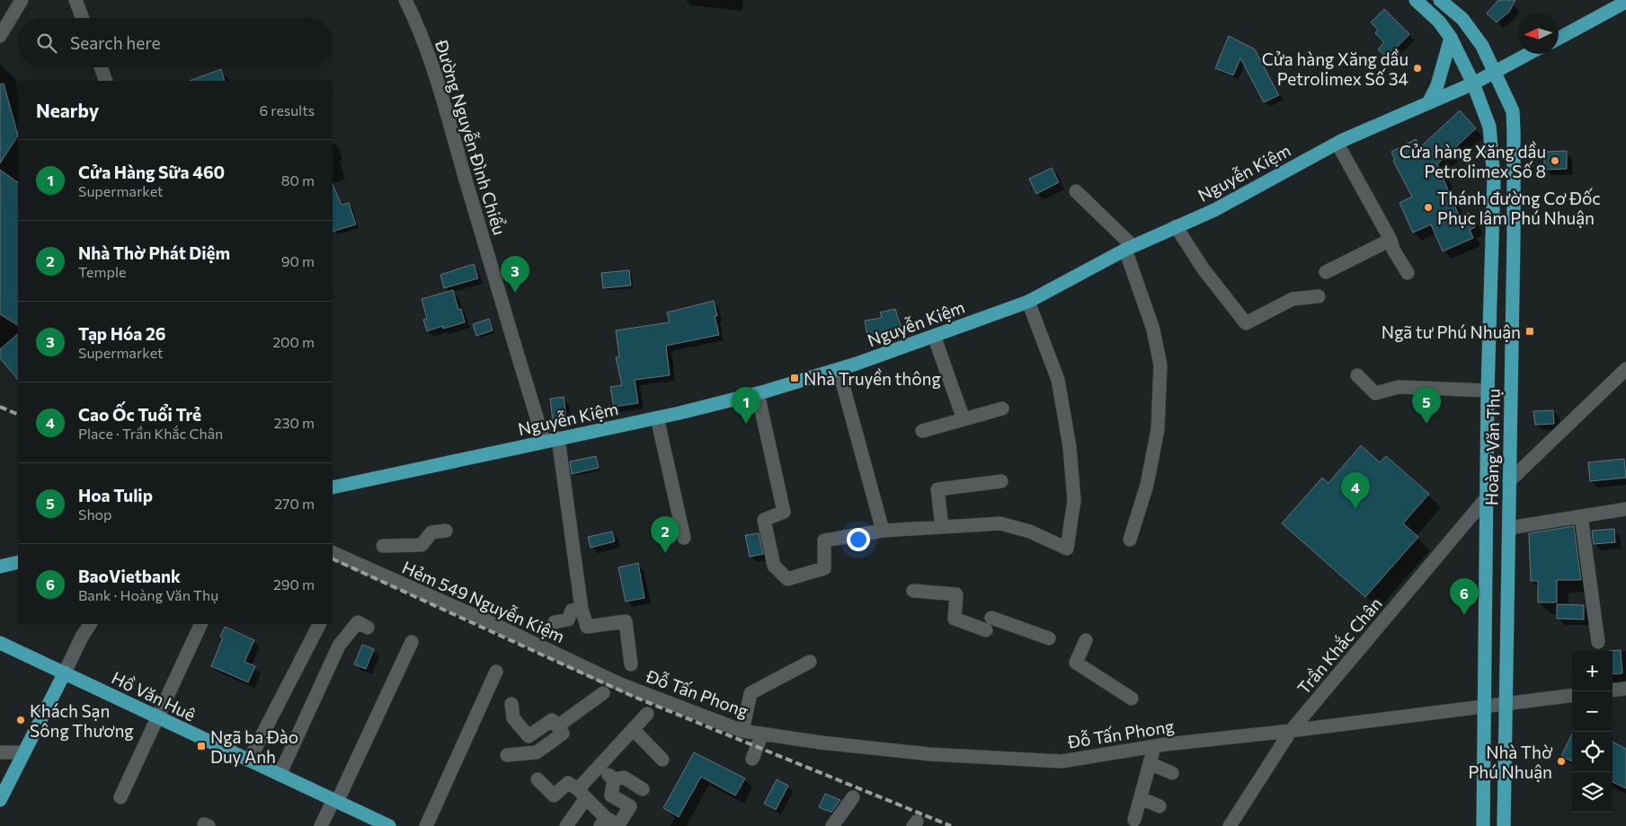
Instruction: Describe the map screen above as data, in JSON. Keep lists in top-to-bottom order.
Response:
{
  "streets": {
    "main road": ["Nguyễn Kiệm", "Hoàng Văn Thụ", "Hồ Văn Huê"],
    "street": [
      "Đường Nguyễn Đình Chiểu",
      "Hẻm 549 Nguyễn Kiệm",
      "Trần Khắc Chân",
      "Đỗ Tấn Phong"
    ]
  },
  "crossings": [
    ["Đường Nguyễn Đình Chiểu", "Nguyễn Kiệm"],
    ["Nguyễn Kiệm", "Hoàng Văn Thụ"],
    ["Hoàng Văn Thụ", "Trần Khắc Chân"],
    ["Hoàng Văn Thụ", "Đỗ Tấn Phong"],
    ["Hẻm 549 Nguyễn Kiệm", "Đỗ Tấn Phong"],
    ["Trần Khắc Chân", "Đỗ Tấn Phong"]
  ],
  "places": {
    "other": [
      "Cửa hàng Xăng dầu Petrolimex Số 34",
      "Cửa hàng Xăng dầu Petrolimex Số 8",
      "Thánh đường Cơ Đốc Phục lâm Phú Nhuận",
      "Khách Sạn Sông Thương",
      "Nhà Thờ Phú Nhuận"
    ],
    "transit": ["Ngã tư Phú Nhuận", "Nhà Truyền thông", "Ngã ba Đào Duy Anh"]
  },
  "north": "left",
  "page": {
    "search": "Search here",
    "heading": ["Nearby", "6 results"],
    "list": [
      {
        "mark": "1",
        "name": "Cửa Hàng Sữa 460",
        "note": "Supermarket",
        "value": "80 m"
      },
      {
        "mark": "2",
        "name": "Nhà Thờ Phát Diệm",
        "note": "Temple",
        "value": "90 m"
      },
      {
        "mark": "3",
        "name": "Tạp Hóa 26",
        "note": "Supermarket",
        "value": "200 m"
      },
      {
        "mark": "4",
        "name": "Cao Ốc Tuổi Trẻ",
        "note": "Place · Trần Khắc Chân",
        "value": "230 m"
      },
      {
        "mark": "5",
        "name": "Hoa Tulip",
        "note": "Shop",
        "value": "270 m"
      },
      {
        "mark": "6",
        "name": "BaoVietbank",
        "note": "Bank · Hoàng Văn Thụ",
        "value": "290 m"
      }
    ],
    "pins": [
      "3",
      "1",
      "5",
      "4",
      "2",
      "6"
    ],
    "map_buttons": ["+", "−"]
  }
}
